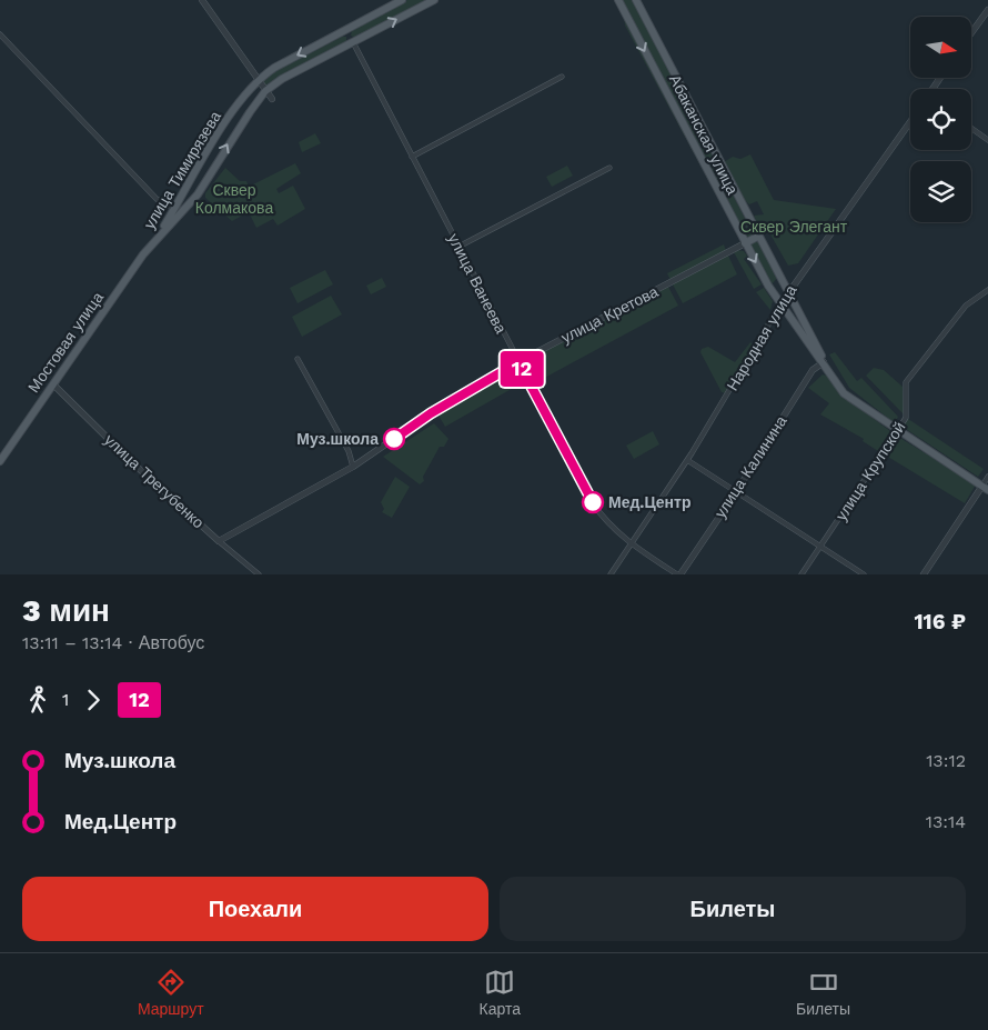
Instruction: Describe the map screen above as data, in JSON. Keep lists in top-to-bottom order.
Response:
{
  "streets": {
    "main road": ["Абаканская улица", "улица Тимирязева", "Мостовая улица"],
    "street": [
      "улица Ванеева",
      "улица Кретова",
      "Народная улица",
      "улица Калинина",
      "улица Крупской",
      "улица Трегубенко"
    ]
  },
  "crossings": [
    ["Абаканская улица", "улица Кретова"],
    ["Абаканская улица", "Народная улица"],
    ["Абаканская улица", "улица Калинина"],
    ["Абаканская улица", "улица Крупской"],
    ["улица Тимирязева", "улица Ванеева"],
    ["улица Тимирязева", "Мостовая улица"],
    ["улица Ванеева", "улица Кретова"],
    ["улица Ванеева", "Народная улица"],
    ["улица Ванеева", "улица Калинина"],
    ["улица Кретова", "улица Трегубенко"],
    ["Мостовая улица", "улица Трегубенко"]
  ],
  "parks": ["Сквер Колмакова", "Сквер Элегант"],
  "places": ["Муз.школа", "Мед.Центр"],
  "lines": ["bus line 12"],
  "north": "right",
  "page": {
    "on_map": "12",
    "heading": ["3 мин", "13:11 – 13:14 · Автобус", "116 ₽"],
    "legs": ["1", "12"],
    "list": [
      {
        "name": "Муз.школа",
        "value": "13:12"
      },
      {
        "name": "Мед.Центр",
        "value": "13:14"
      }
    ],
    "buttons": ["Поехали", "Билеты"],
    "tabs": ["Маршрут", "Карта", "Билеты"]
  }
}
